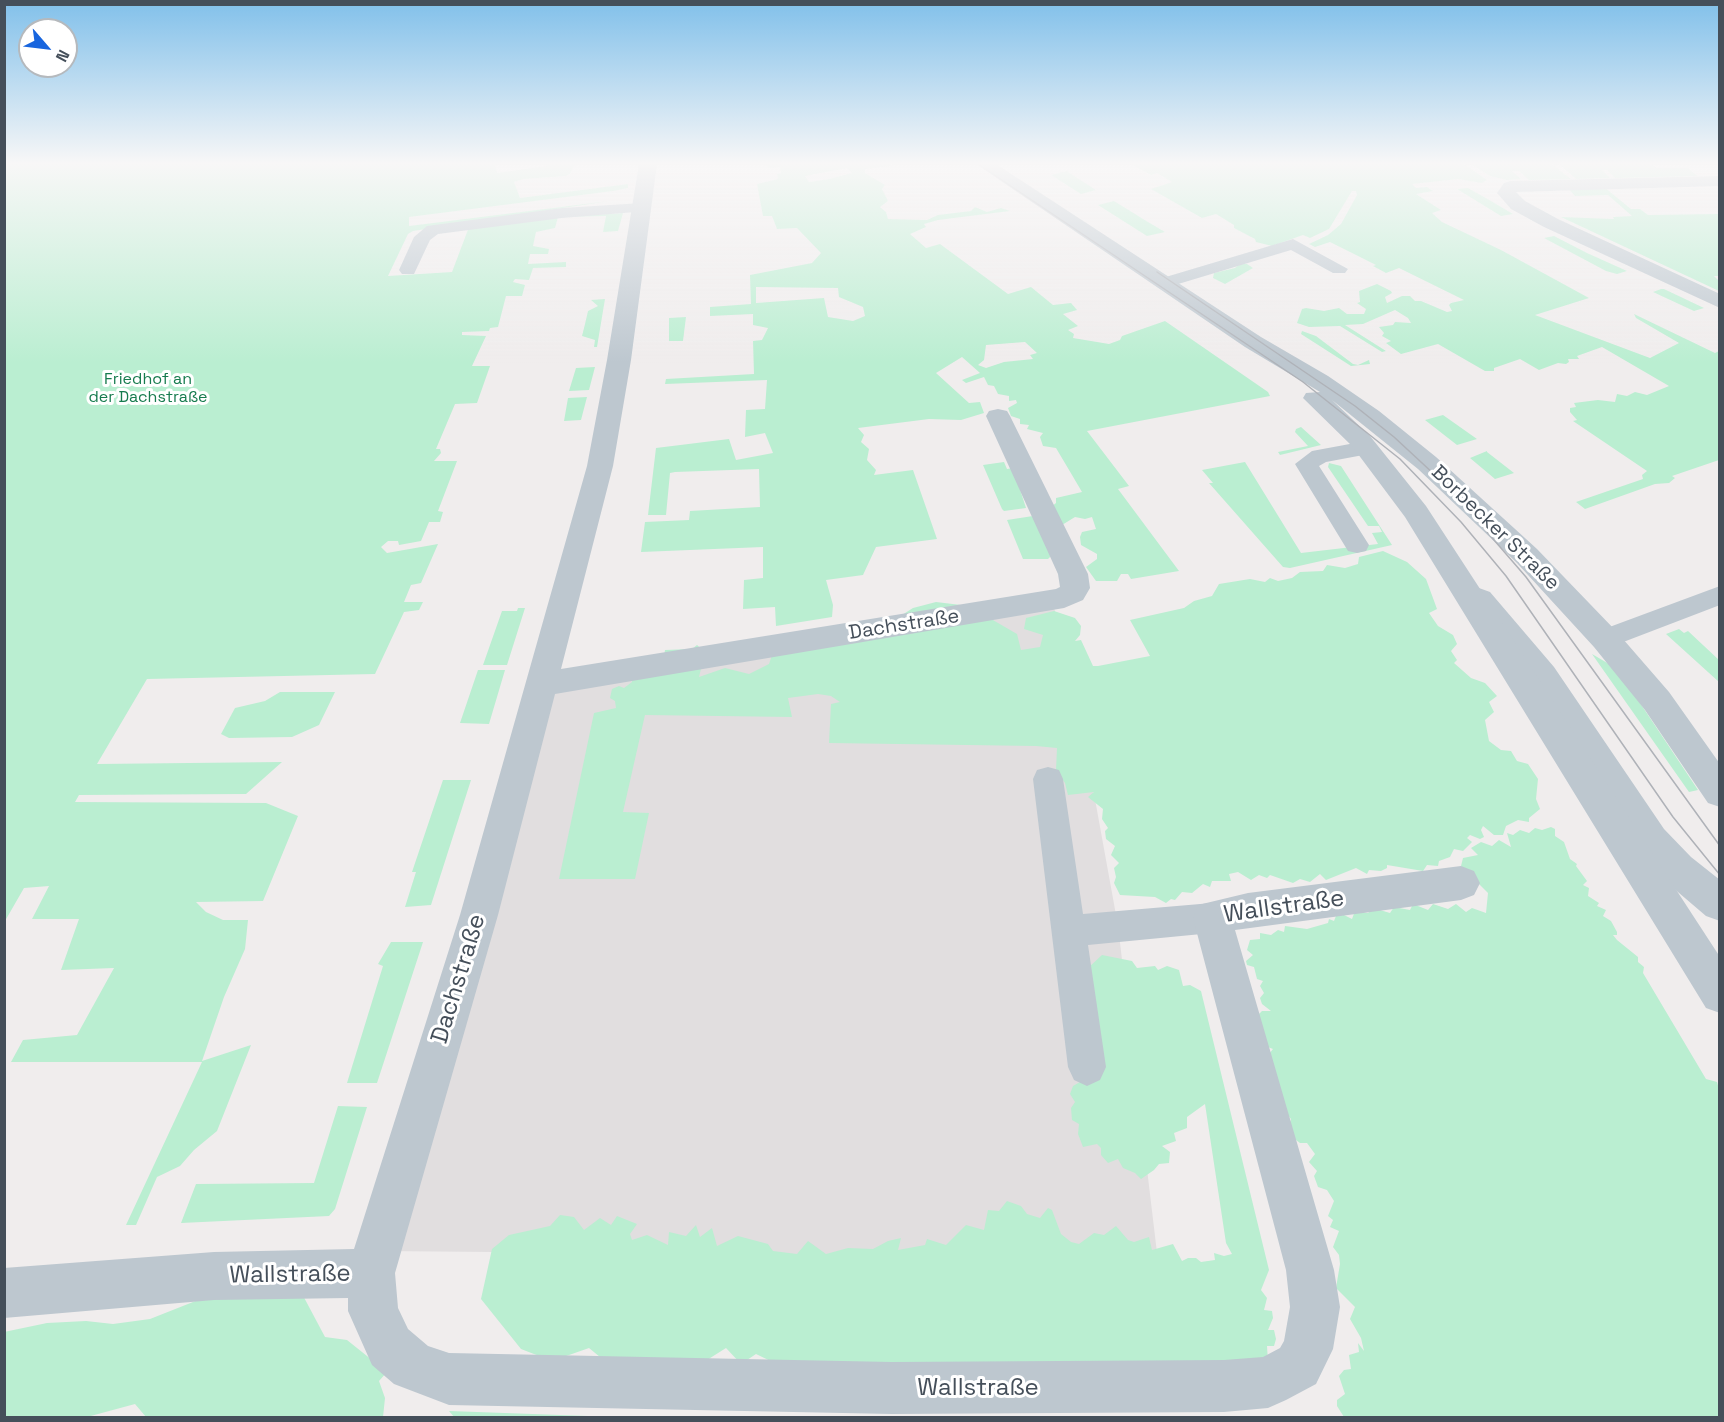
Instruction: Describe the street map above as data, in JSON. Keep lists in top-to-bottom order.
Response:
{
  "streets": {
    "street": ["Borbecker Straße", "Dachstraße", "Wallstraße"]
  },
  "crossings": [
    ["Dachstraße", "Wallstraße"]
  ],
  "parks": ["Friedhof an der Dachstraße"],
  "north": "bottom right"
}
